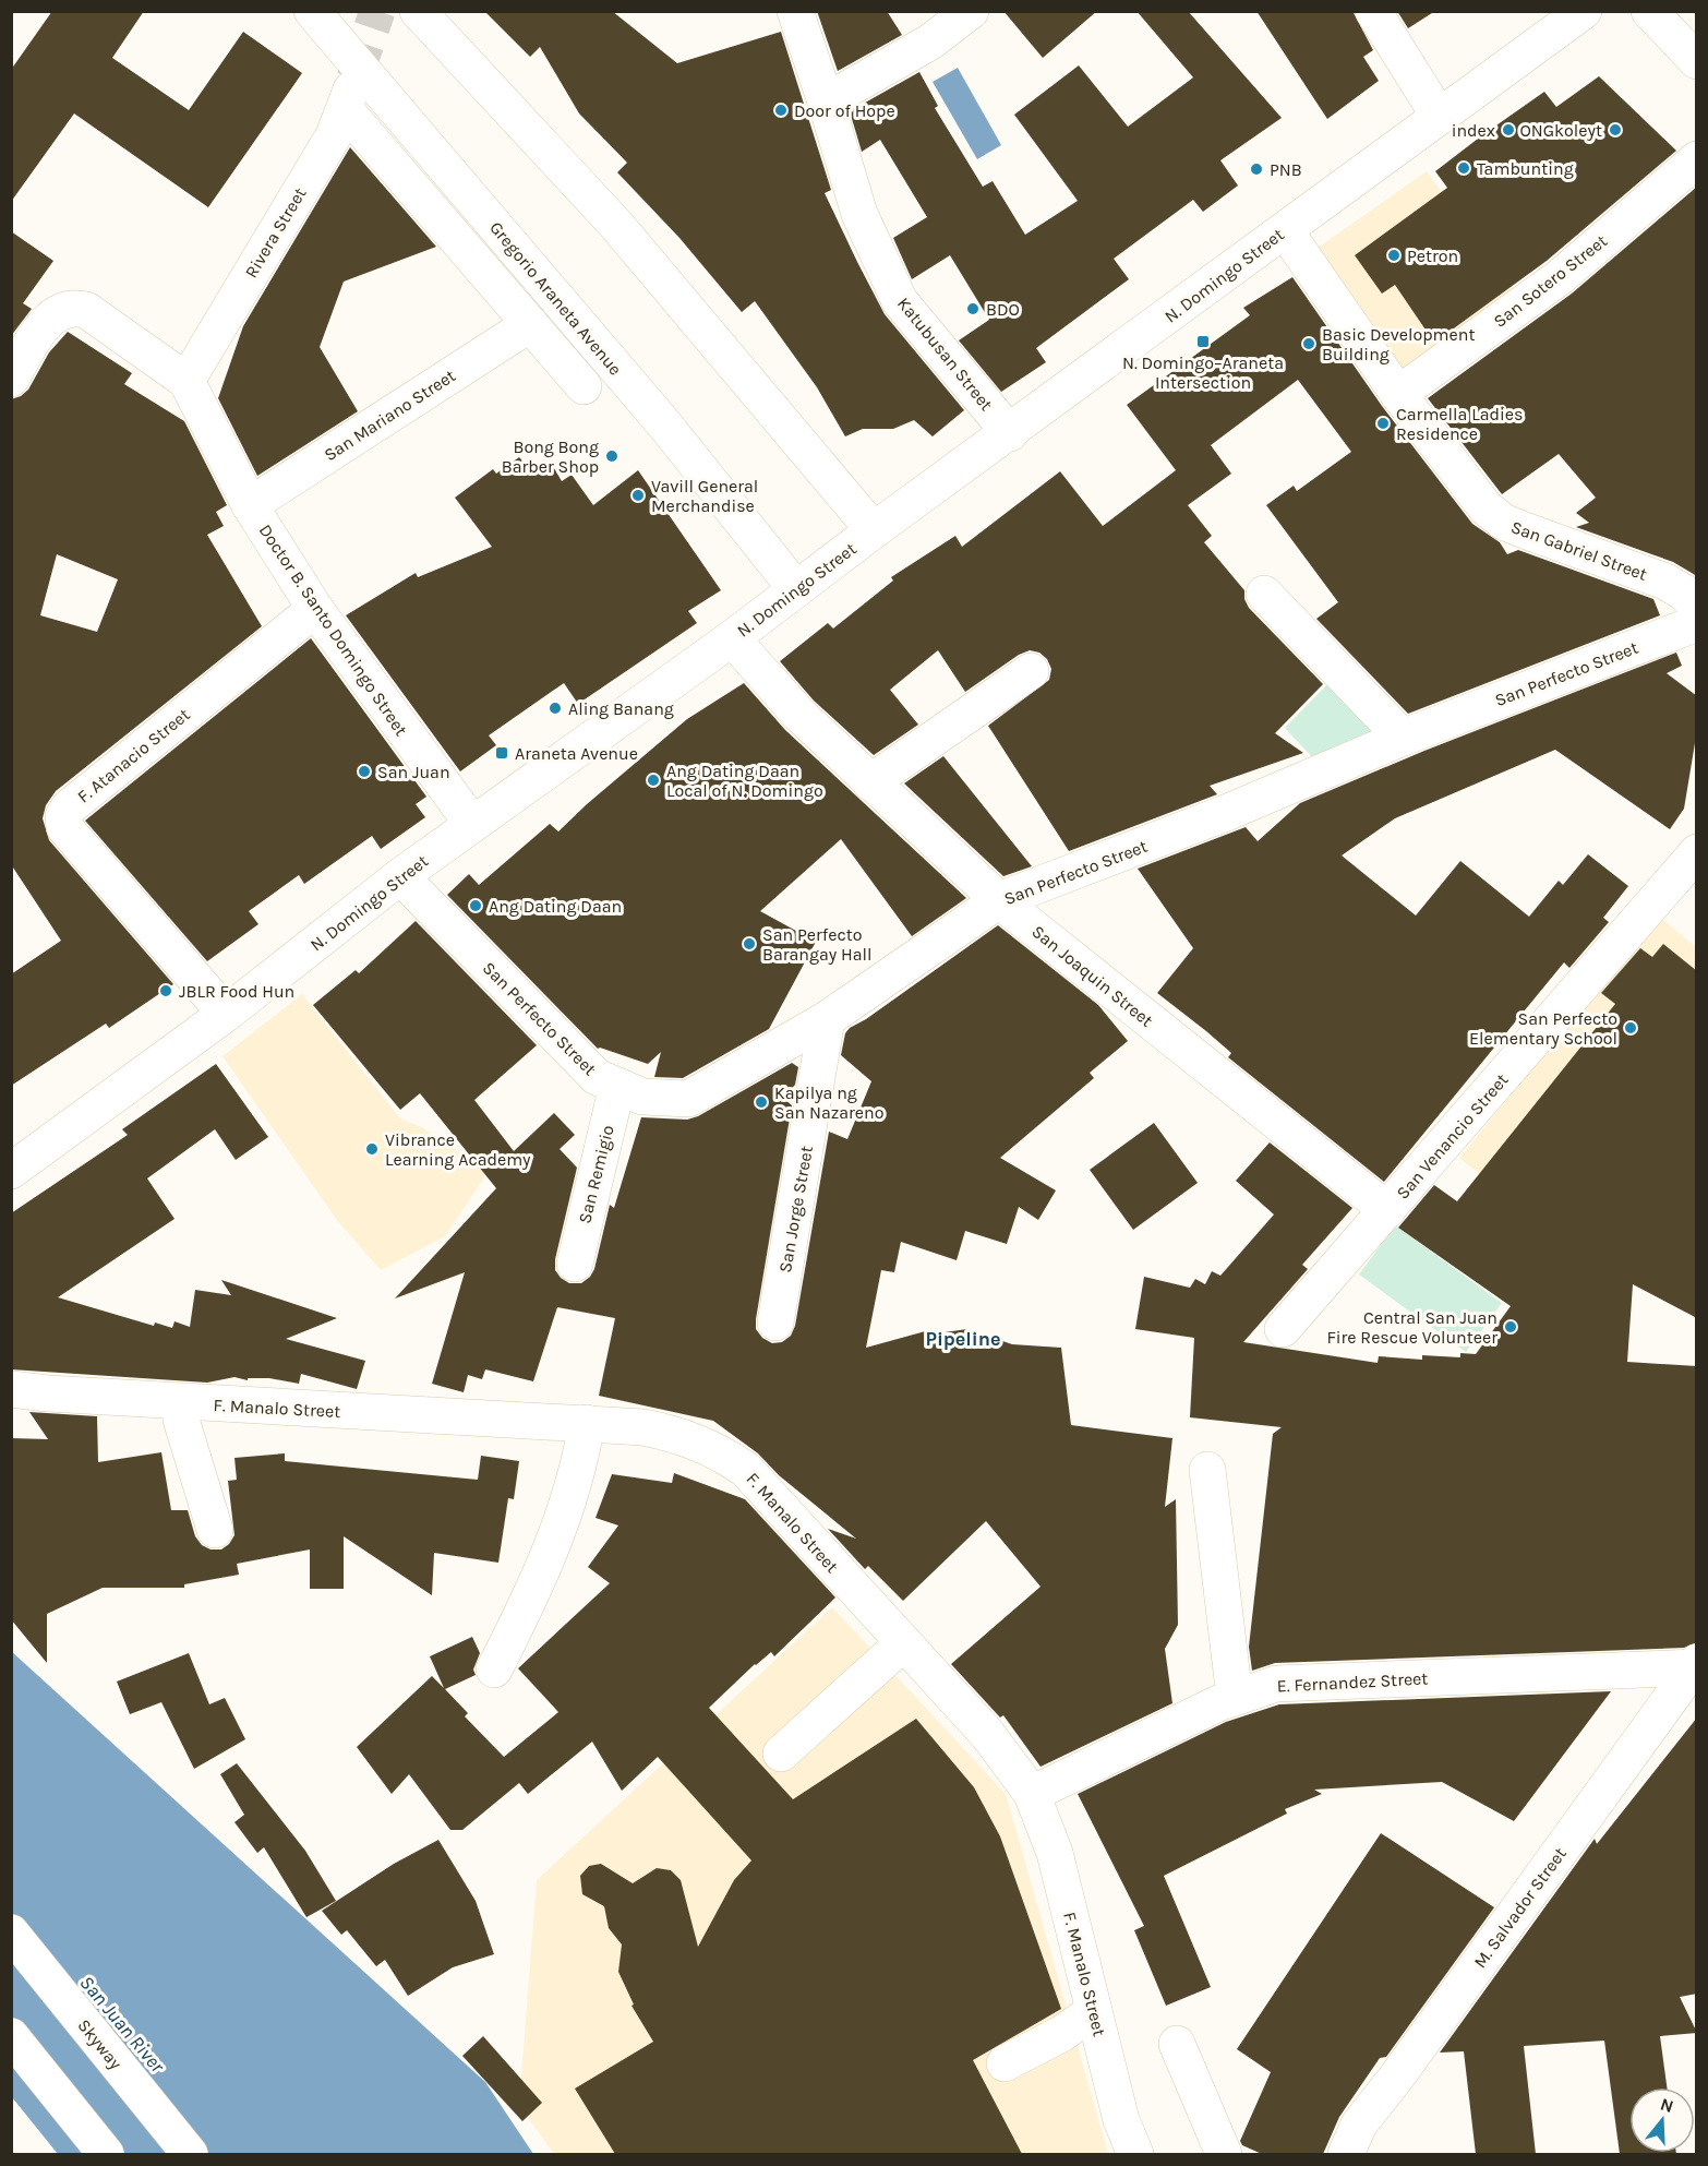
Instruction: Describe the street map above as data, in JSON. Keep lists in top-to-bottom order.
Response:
{
  "streets": {
    "main road": [
      "Rivera Street",
      "N. Domingo Street",
      "San Sotero Street",
      "Gregorio Araneta Avenue",
      "Katubusan Street",
      "San Mariano Street",
      "San Gabriel Street",
      "Doctor B. Santo Domingo Street",
      "San Perfecto Street",
      "F. Atanacio Street",
      "San Joaquin Street",
      "San Venancio Street",
      "San Remigio",
      "San Jorge Street",
      "F. Manalo Street",
      "E. Fernandez Street",
      "M. Salvador Street",
      "Skyway"
    ]
  },
  "crossings": [
    ["Rivera Street", "San Mariano Street"],
    ["Rivera Street", "Doctor B. Santo Domingo Street"],
    ["N. Domingo Street", "Gregorio Araneta Avenue"],
    ["N. Domingo Street", "Katubusan Street"],
    ["N. Domingo Street", "San Gabriel Street"],
    ["N. Domingo Street", "Doctor B. Santo Domingo Street"],
    ["N. Domingo Street", "San Perfecto Street"],
    ["N. Domingo Street", "F. Atanacio Street"],
    ["N. Domingo Street", "San Joaquin Street"],
    ["San Sotero Street", "San Gabriel Street"],
    ["San Mariano Street", "Doctor B. Santo Domingo Street"],
    ["Doctor B. Santo Domingo Street", "F. Atanacio Street"],
    ["San Perfecto Street", "San Joaquin Street"],
    ["San Perfecto Street", "San Remigio"],
    ["San Perfecto Street", "San Jorge Street"],
    ["San Joaquin Street", "San Venancio Street"],
    ["F. Manalo Street", "E. Fernandez Street"],
    ["E. Fernandez Street", "M. Salvador Street"]
  ],
  "districts": ["Pipeline"],
  "water": ["San Juan River"],
  "places": {
    "other": [
      "Door of Hope",
      "index",
      "ONGkoleyt",
      "Tambunting",
      "PNB",
      "Petron",
      "BDO",
      "Basic Development Building",
      "Carmella Ladies Residence",
      "Bong Bong Barber Shop",
      "Vavill General Merchandise",
      "Aling Banang",
      "San Juan",
      "Ang Dating Daan Local of N. Domingo",
      "Ang Dating Daan",
      "San Perfecto Barangay Hall",
      "JBLR Food Hun",
      "San Perfecto Elementary School",
      "Kapilya ng San Nazareno",
      "Vibrance Learning Academy",
      "Central San Juan Fire Rescue Volunteer"
    ],
    "transit": ["N. Domingo–Araneta Intersection", "Araneta Avenue"]
  },
  "north": "top"
}
